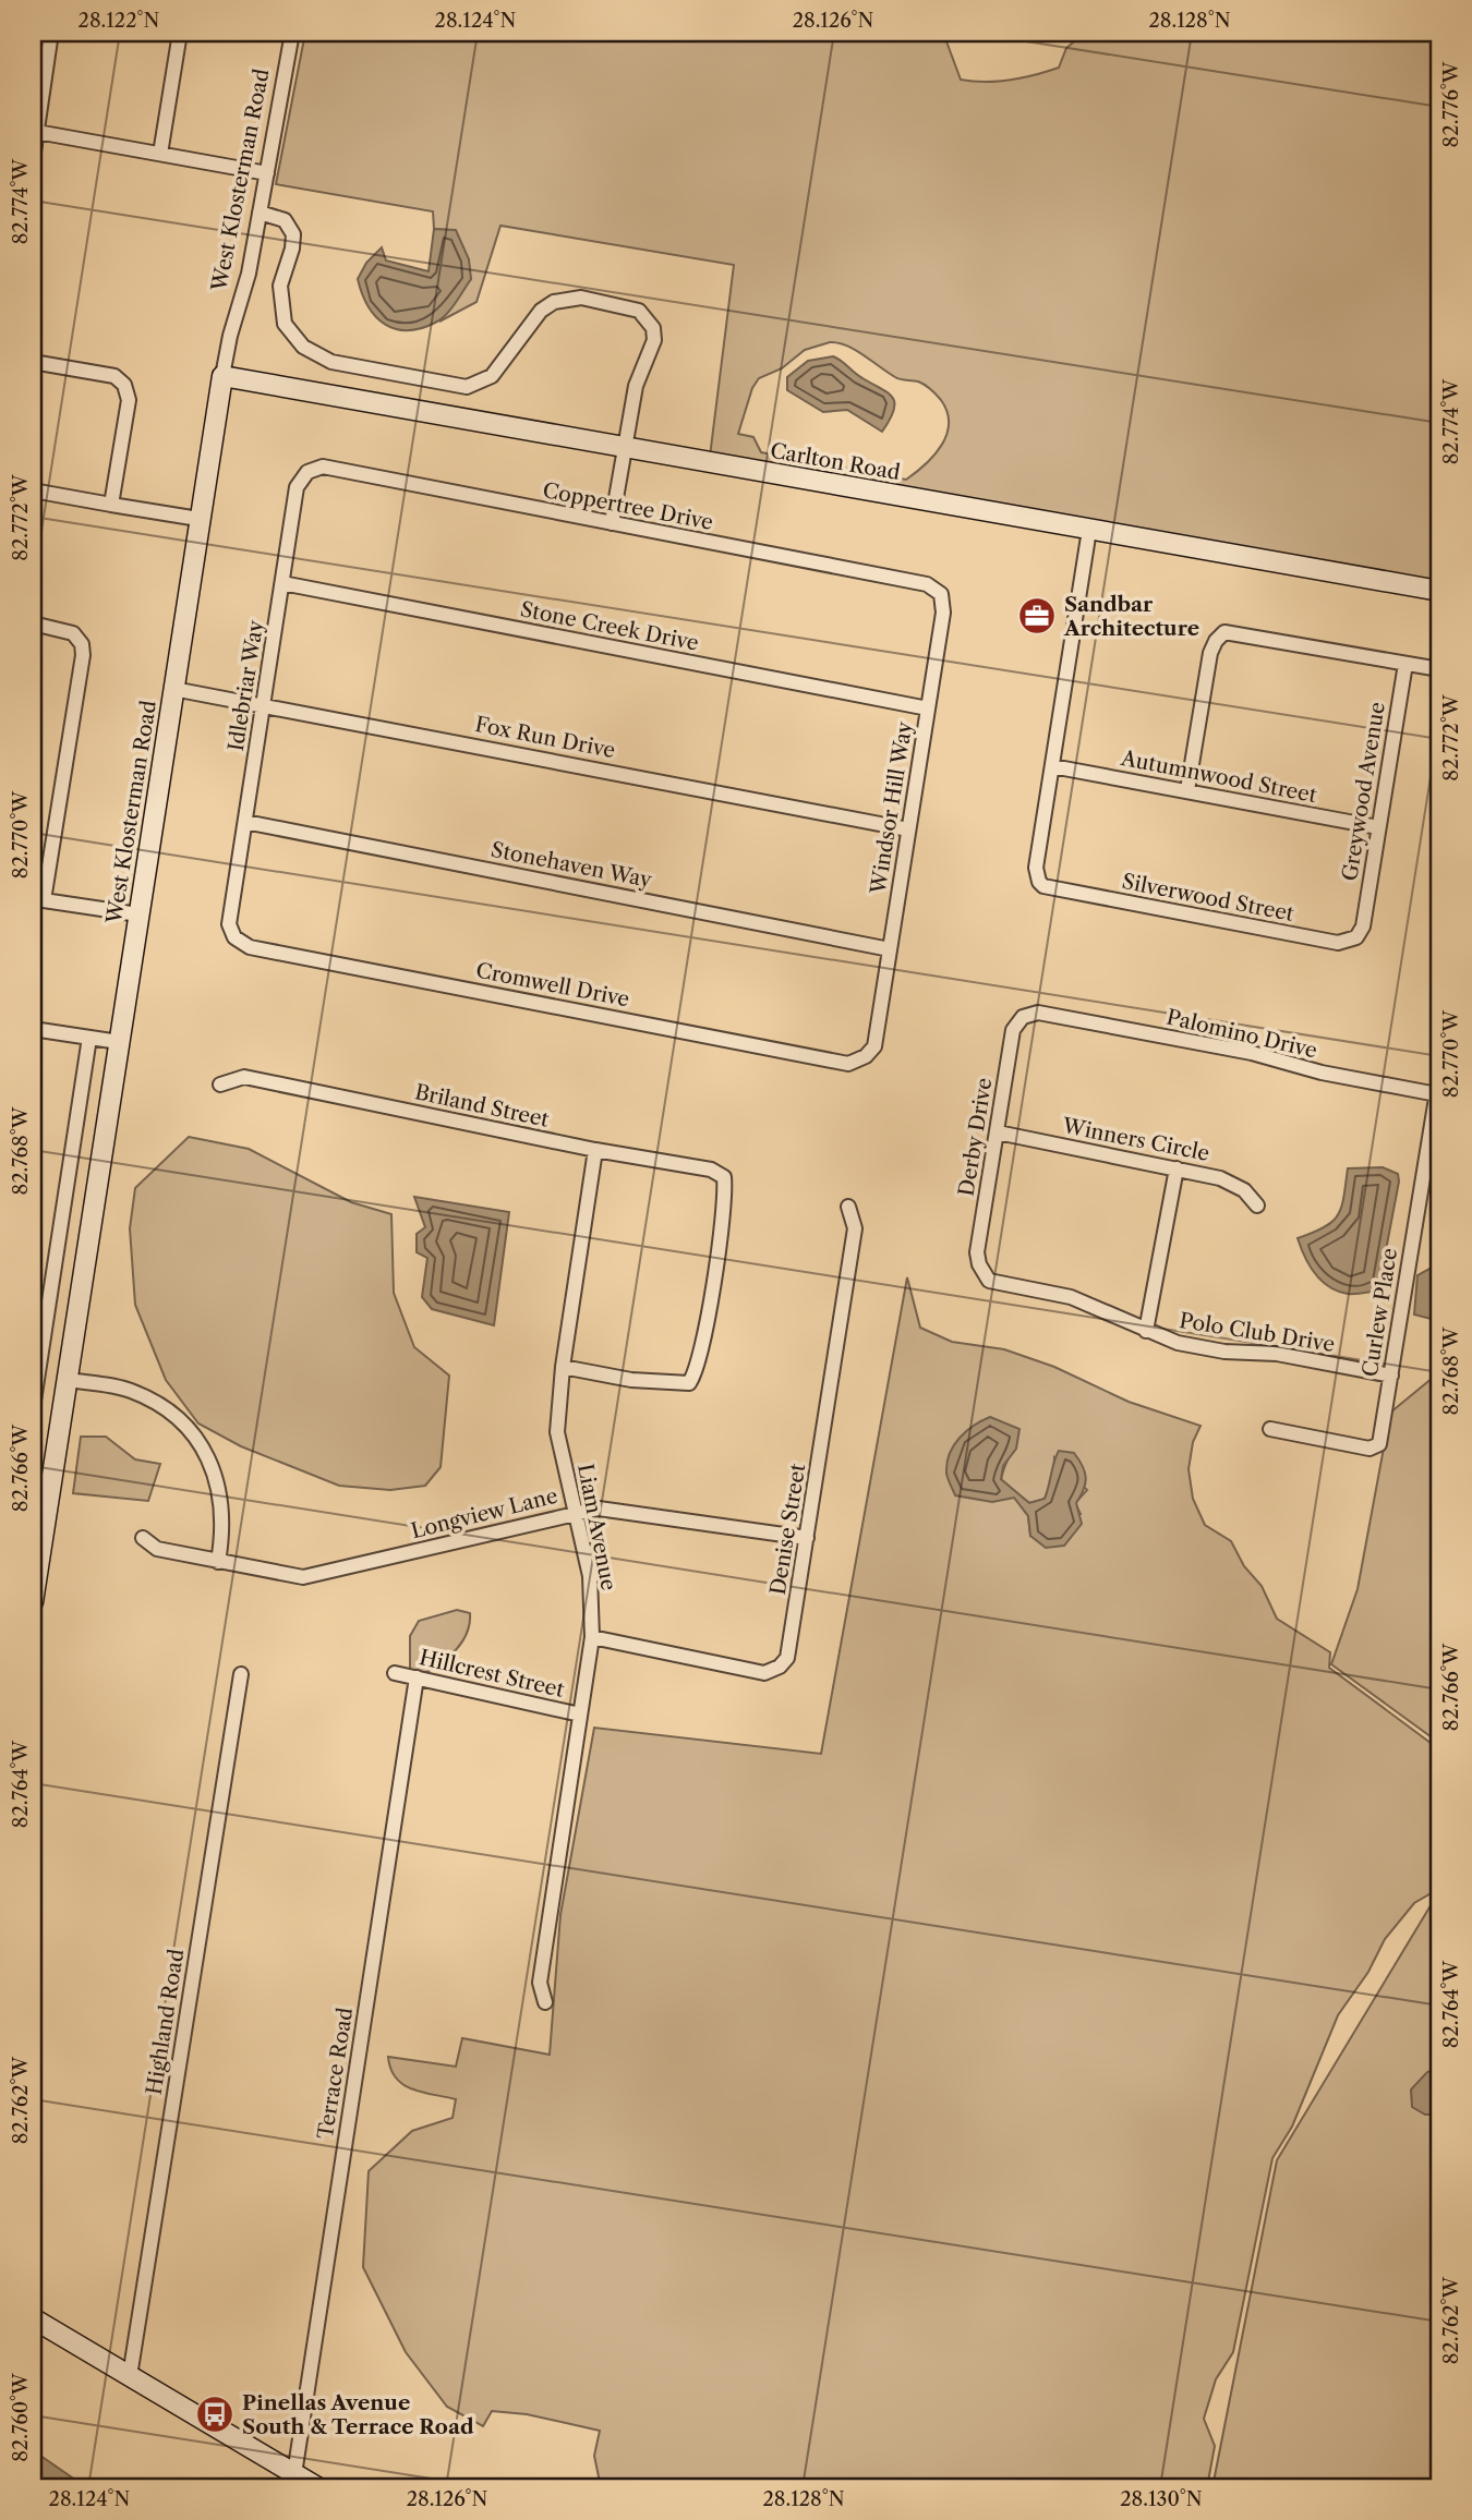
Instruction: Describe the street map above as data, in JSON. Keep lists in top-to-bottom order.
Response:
{
  "streets": {
    "street": [
      "West Klosterman Road",
      "Carlton Road",
      "Coppertree Drive",
      "Stone Creek Drive",
      "Idlebriar Way",
      "Fox Run Drive",
      "Autumnwood Street",
      "Greywood Avenue",
      "Windsor Hill Way",
      "Stonehaven Way",
      "Silverwood Street",
      "Cromwell Drive",
      "Palomino Drive",
      "Briland Street",
      "Derby Drive",
      "Winners Circle",
      "Curlew Place",
      "Polo Club Drive",
      "Longview Lane",
      "Liam Avenue",
      "Denise Street",
      "Hillcrest Street",
      "Highland Road",
      "Terrace Road"
    ]
  },
  "crossings": [
    ["West Klosterman Road", "Carlton Road"],
    ["West Klosterman Road", "Fox Run Drive"],
    ["Coppertree Drive", "Idlebriar Way"],
    ["Coppertree Drive", "Windsor Hill Way"],
    ["Stone Creek Drive", "Idlebriar Way"],
    ["Stone Creek Drive", "Windsor Hill Way"],
    ["Idlebriar Way", "Fox Run Drive"],
    ["Idlebriar Way", "Stonehaven Way"],
    ["Idlebriar Way", "Cromwell Drive"],
    ["Fox Run Drive", "Windsor Hill Way"],
    ["Autumnwood Street", "Greywood Avenue"],
    ["Autumnwood Street", "Silverwood Street"],
    ["Greywood Avenue", "Silverwood Street"],
    ["Windsor Hill Way", "Stonehaven Way"],
    ["Windsor Hill Way", "Cromwell Drive"],
    ["Palomino Drive", "Derby Drive"],
    ["Palomino Drive", "Curlew Place"],
    ["Briland Street", "Liam Avenue"],
    ["Derby Drive", "Winners Circle"],
    ["Derby Drive", "Polo Club Drive"],
    ["Curlew Place", "Polo Club Drive"],
    ["Longview Lane", "Liam Avenue"],
    ["Longview Lane", "Denise Street"],
    ["Liam Avenue", "Denise Street"],
    ["Liam Avenue", "Hillcrest Street"],
    ["Hillcrest Street", "Terrace Road"]
  ],
  "places": {
    "office": ["Sandbar Architecture"],
    "bus stop": ["Pinellas Avenue South & Terrace Road"]
  },
  "coordinates": [
    "28.122°N",
    "28.124°N",
    "28.126°N",
    "28.128°N",
    "82.776°W",
    "82.774°W",
    "82.772°W",
    "82.770°W",
    "82.768°W",
    "82.766°W",
    "82.764°W",
    "82.762°W",
    "82.760°W",
    "28.130°N"
  ]
}
